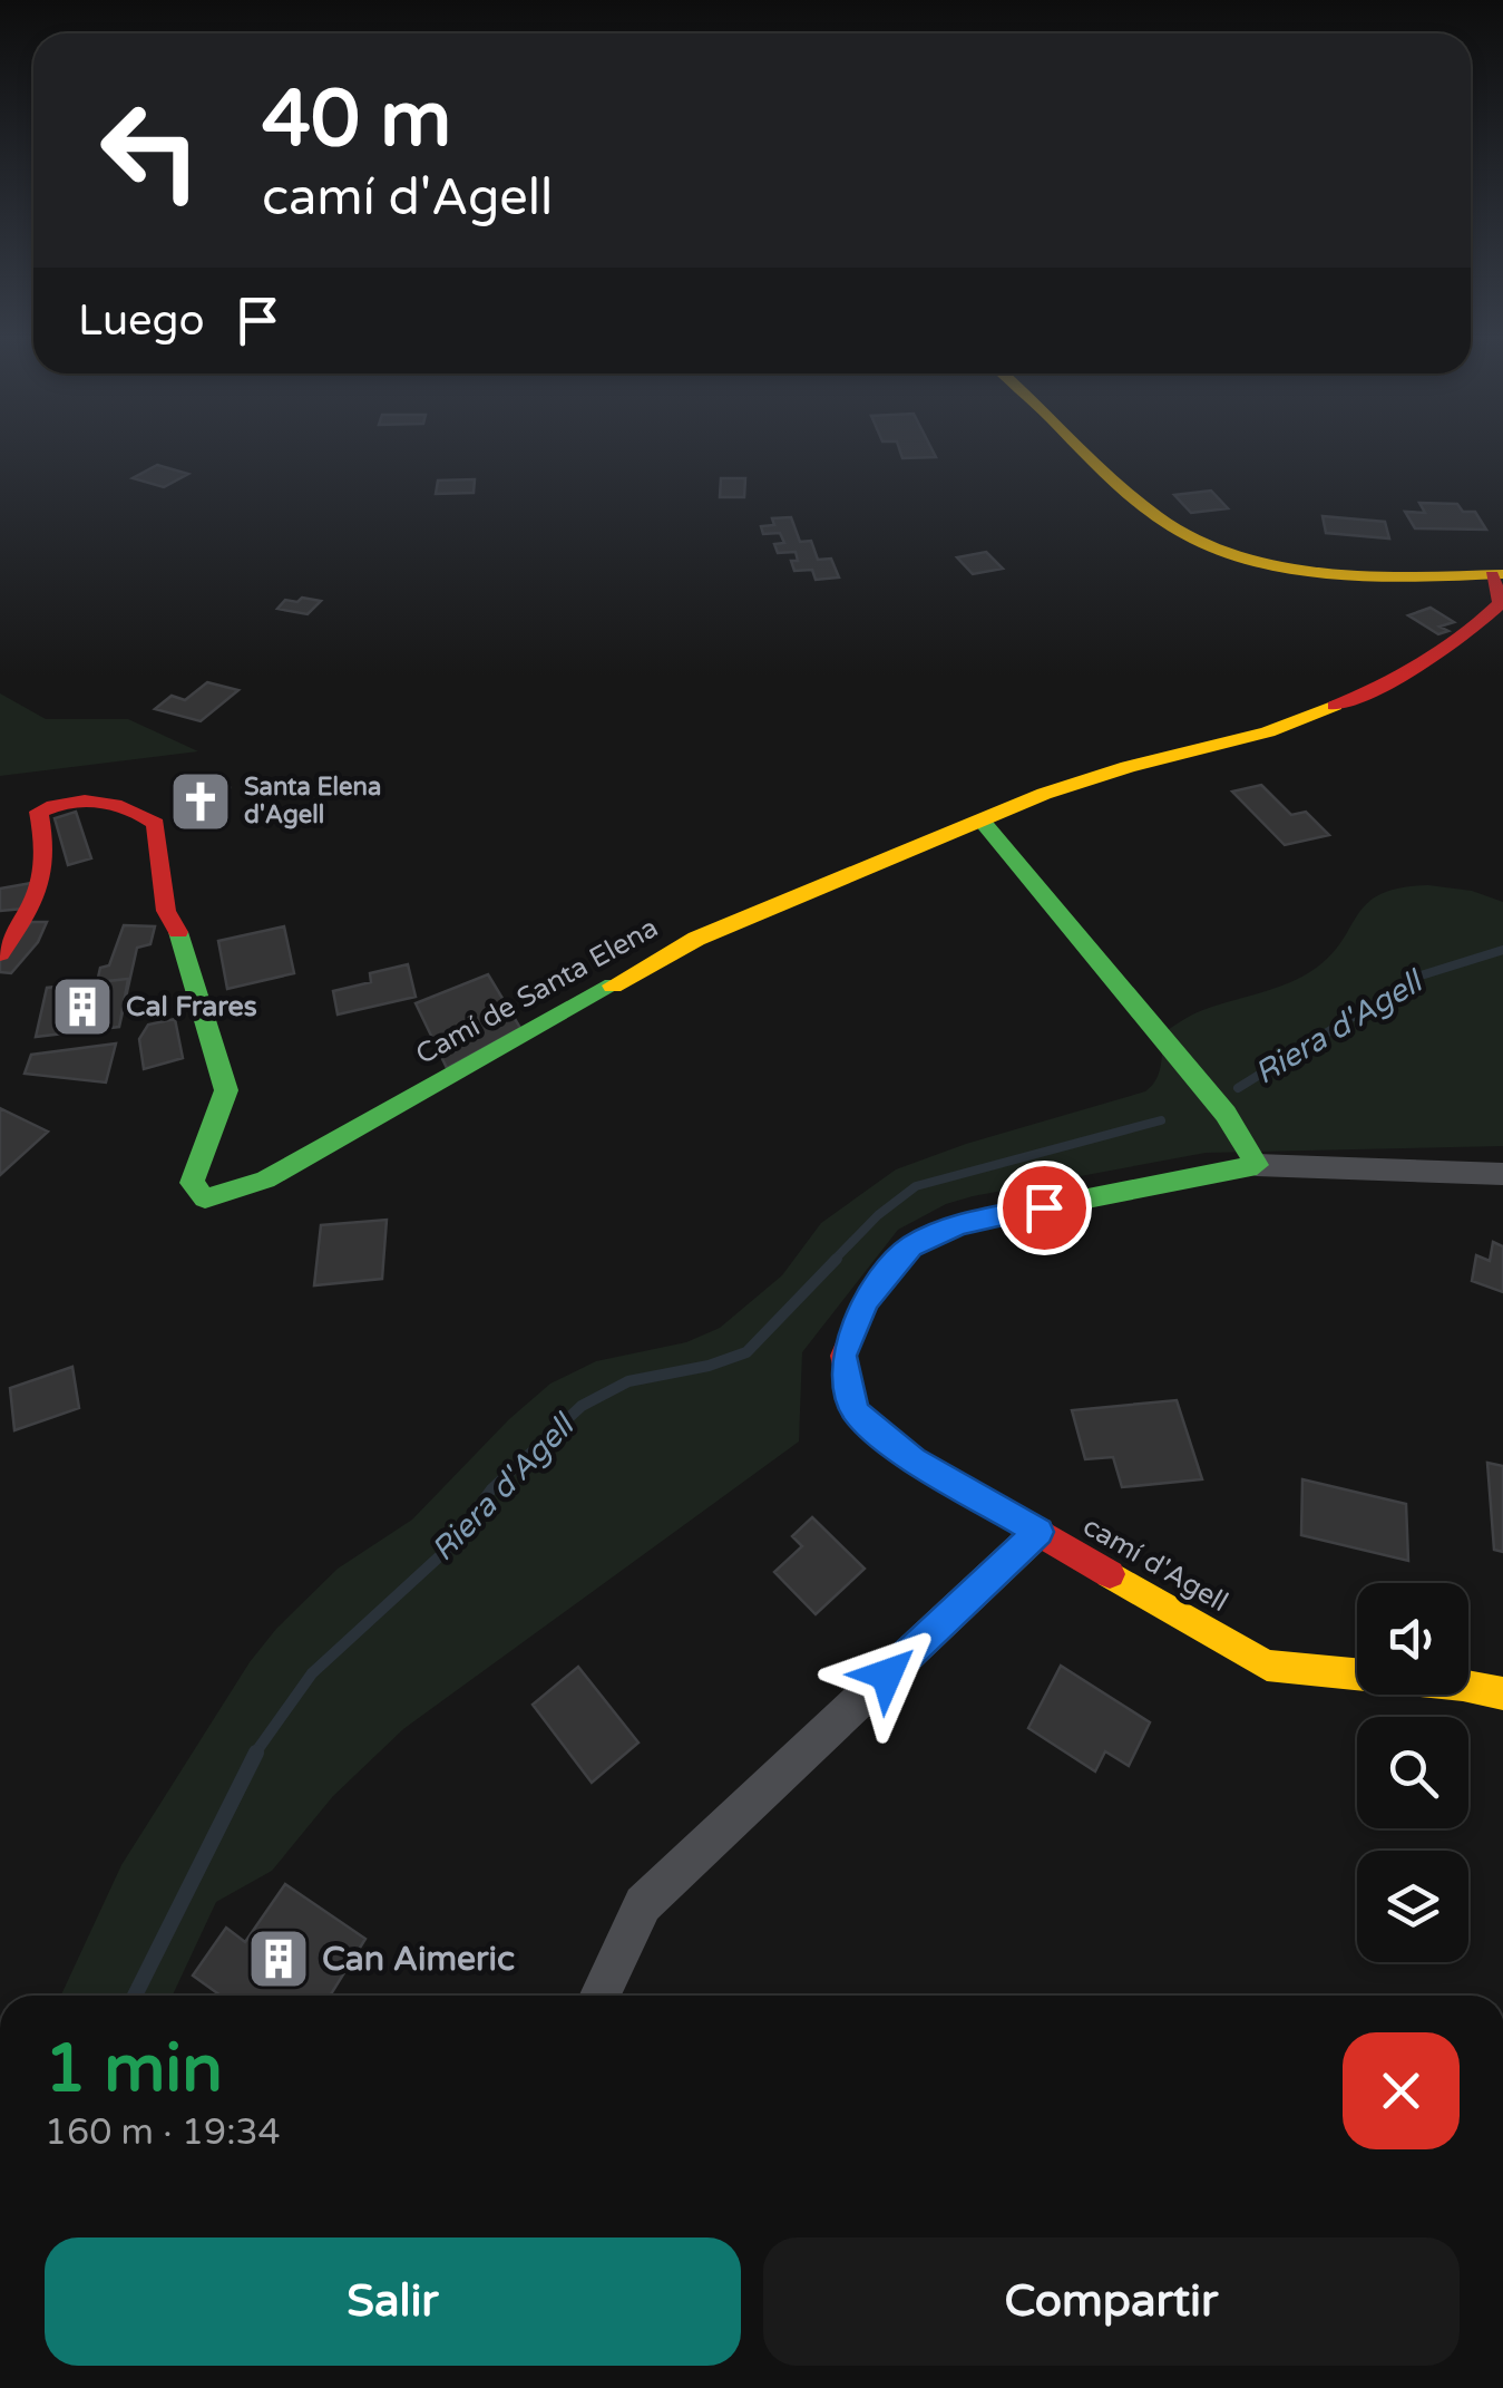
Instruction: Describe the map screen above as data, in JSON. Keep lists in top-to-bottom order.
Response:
{
  "streets": {
    "street": ["Camí de Santa Elena", "camí d'Agell"]
  },
  "water": ["Riera d'Agell"],
  "places": {
    "church": ["Santa Elena d'Agell"],
    "building": ["Cal Frares", "Can Aimeric"]
  },
  "page": {
    "turn": ["40 m", "camí d'Agell"],
    "then": "Luego",
    "heading": ["1 min", "160 m · 19:34"],
    "buttons": ["Salir", "Compartir"]
  }
}
